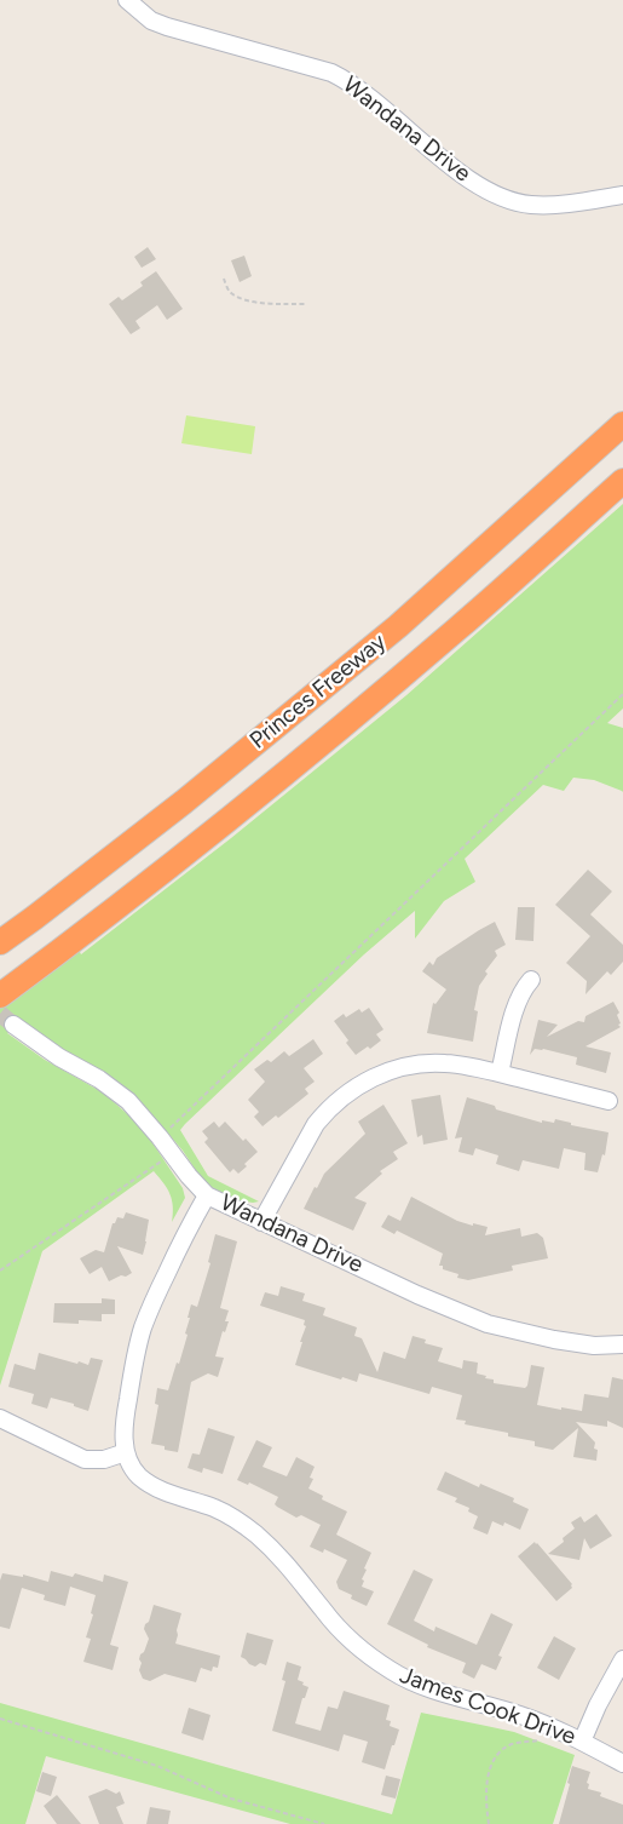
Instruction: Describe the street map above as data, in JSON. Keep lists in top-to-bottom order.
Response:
{
  "streets": {
    "highway": ["Princes Freeway"],
    "street": ["Wandana Drive", "James Cook Drive"]
  },
  "crossings": [
    ["Wandana Drive", "James Cook Drive"]
  ]
}
